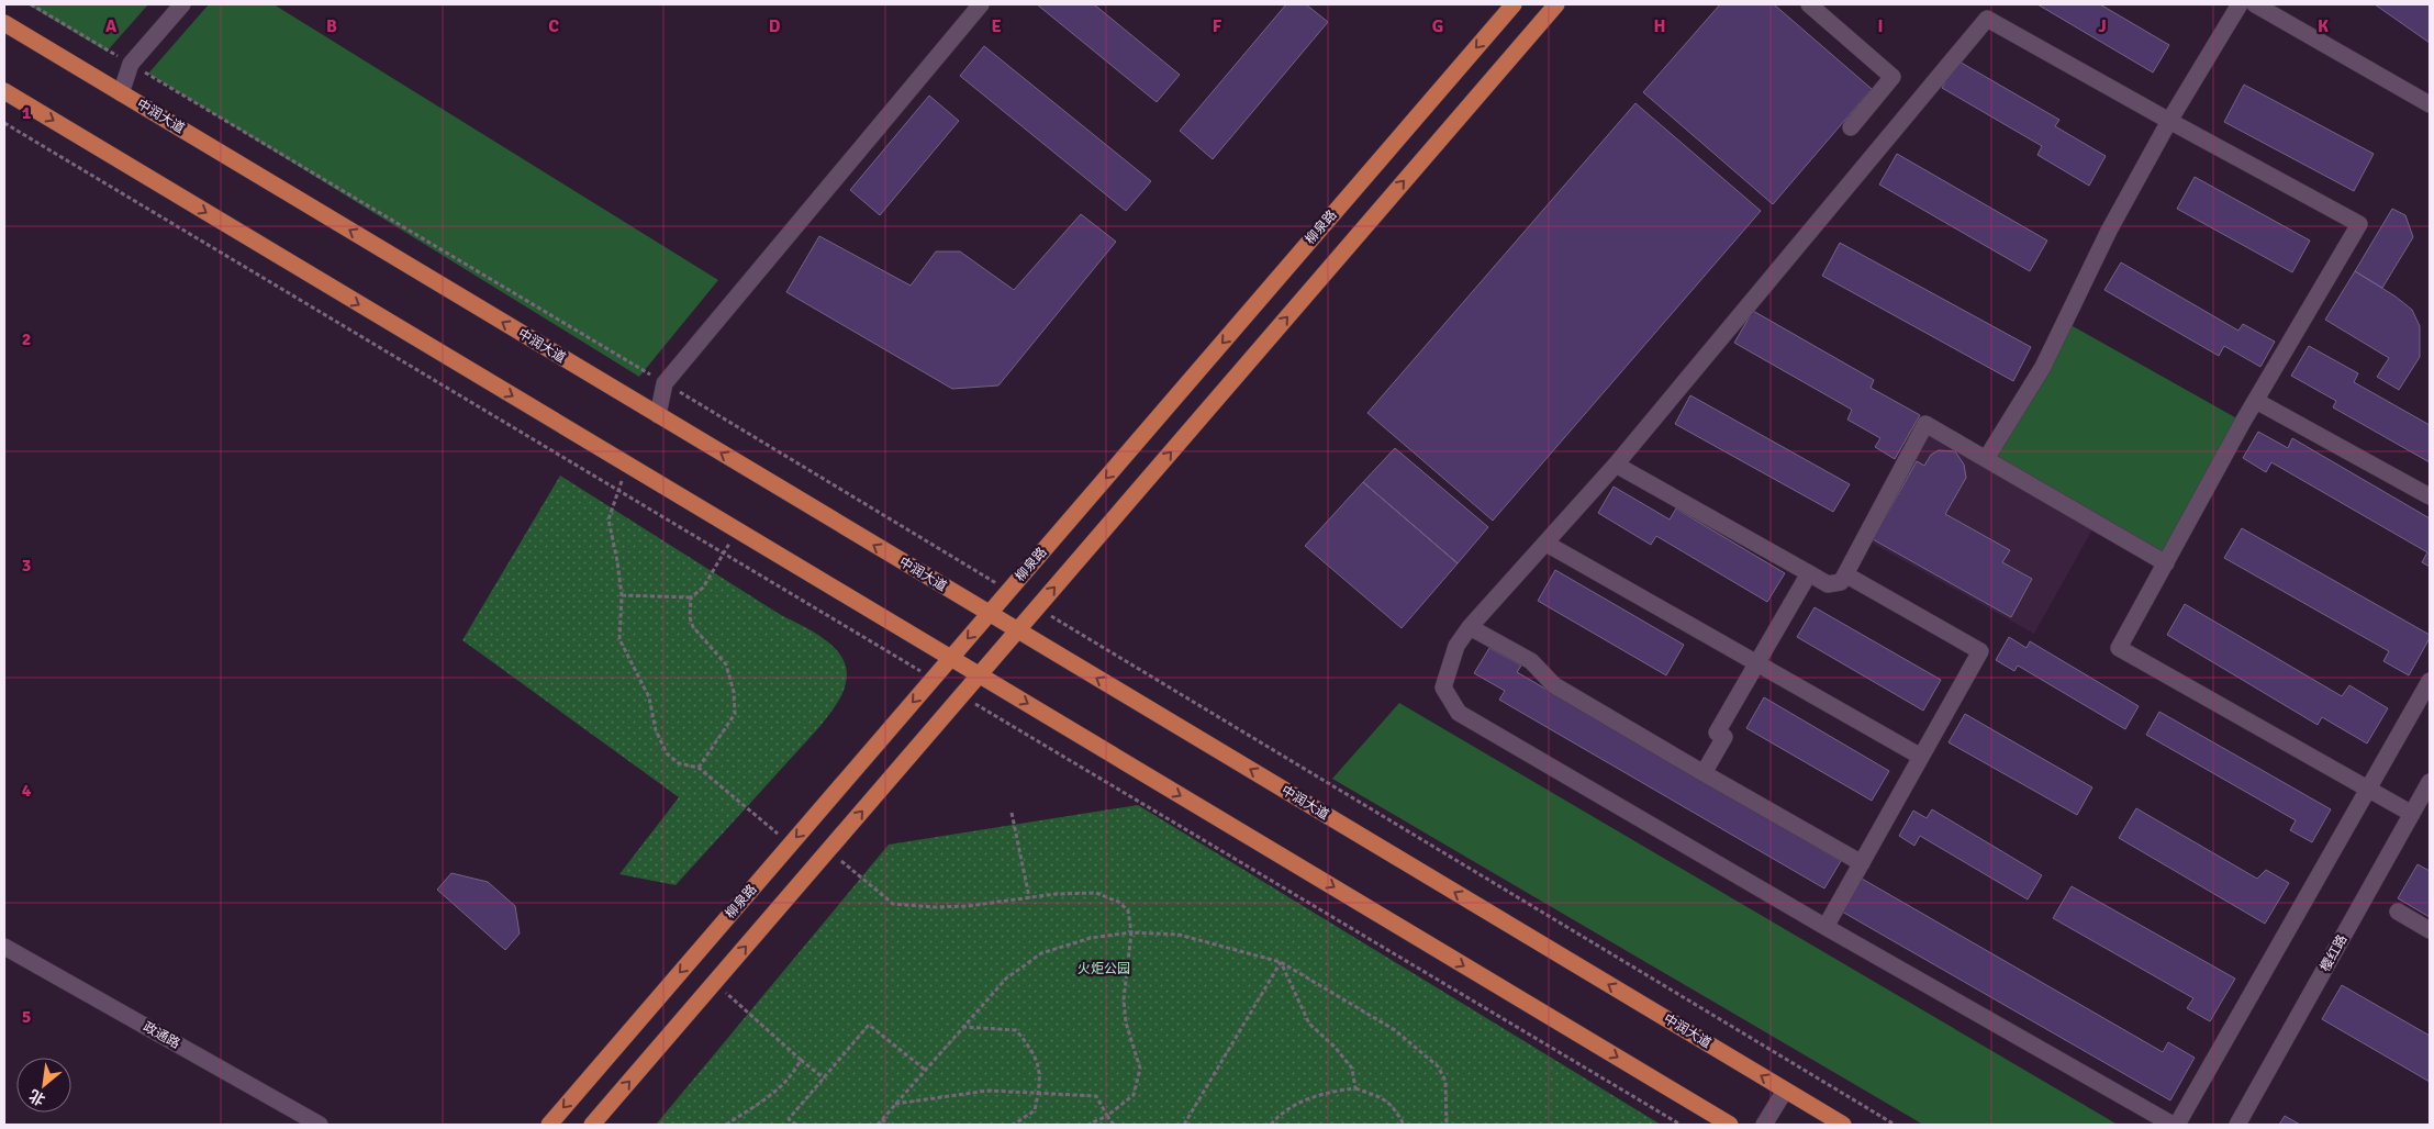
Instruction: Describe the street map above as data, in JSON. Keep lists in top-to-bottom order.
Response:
{
  "streets": {
    "main road": ["中润大道", "柳泉路"],
    "street": ["樱红路", "政通路"]
  },
  "crossings": [
    ["中润大道", "柳泉路"]
  ],
  "parks": ["火炬公园"],
  "north": "bottom left",
  "grid": {
    "columns": [
      "A",
      "B",
      "C",
      "D",
      "E",
      "F",
      "G",
      "H",
      "I",
      "J",
      "K"
    ],
    "rows": [
      "1",
      "2",
      "3",
      "4",
      "5"
    ]
  }
}
